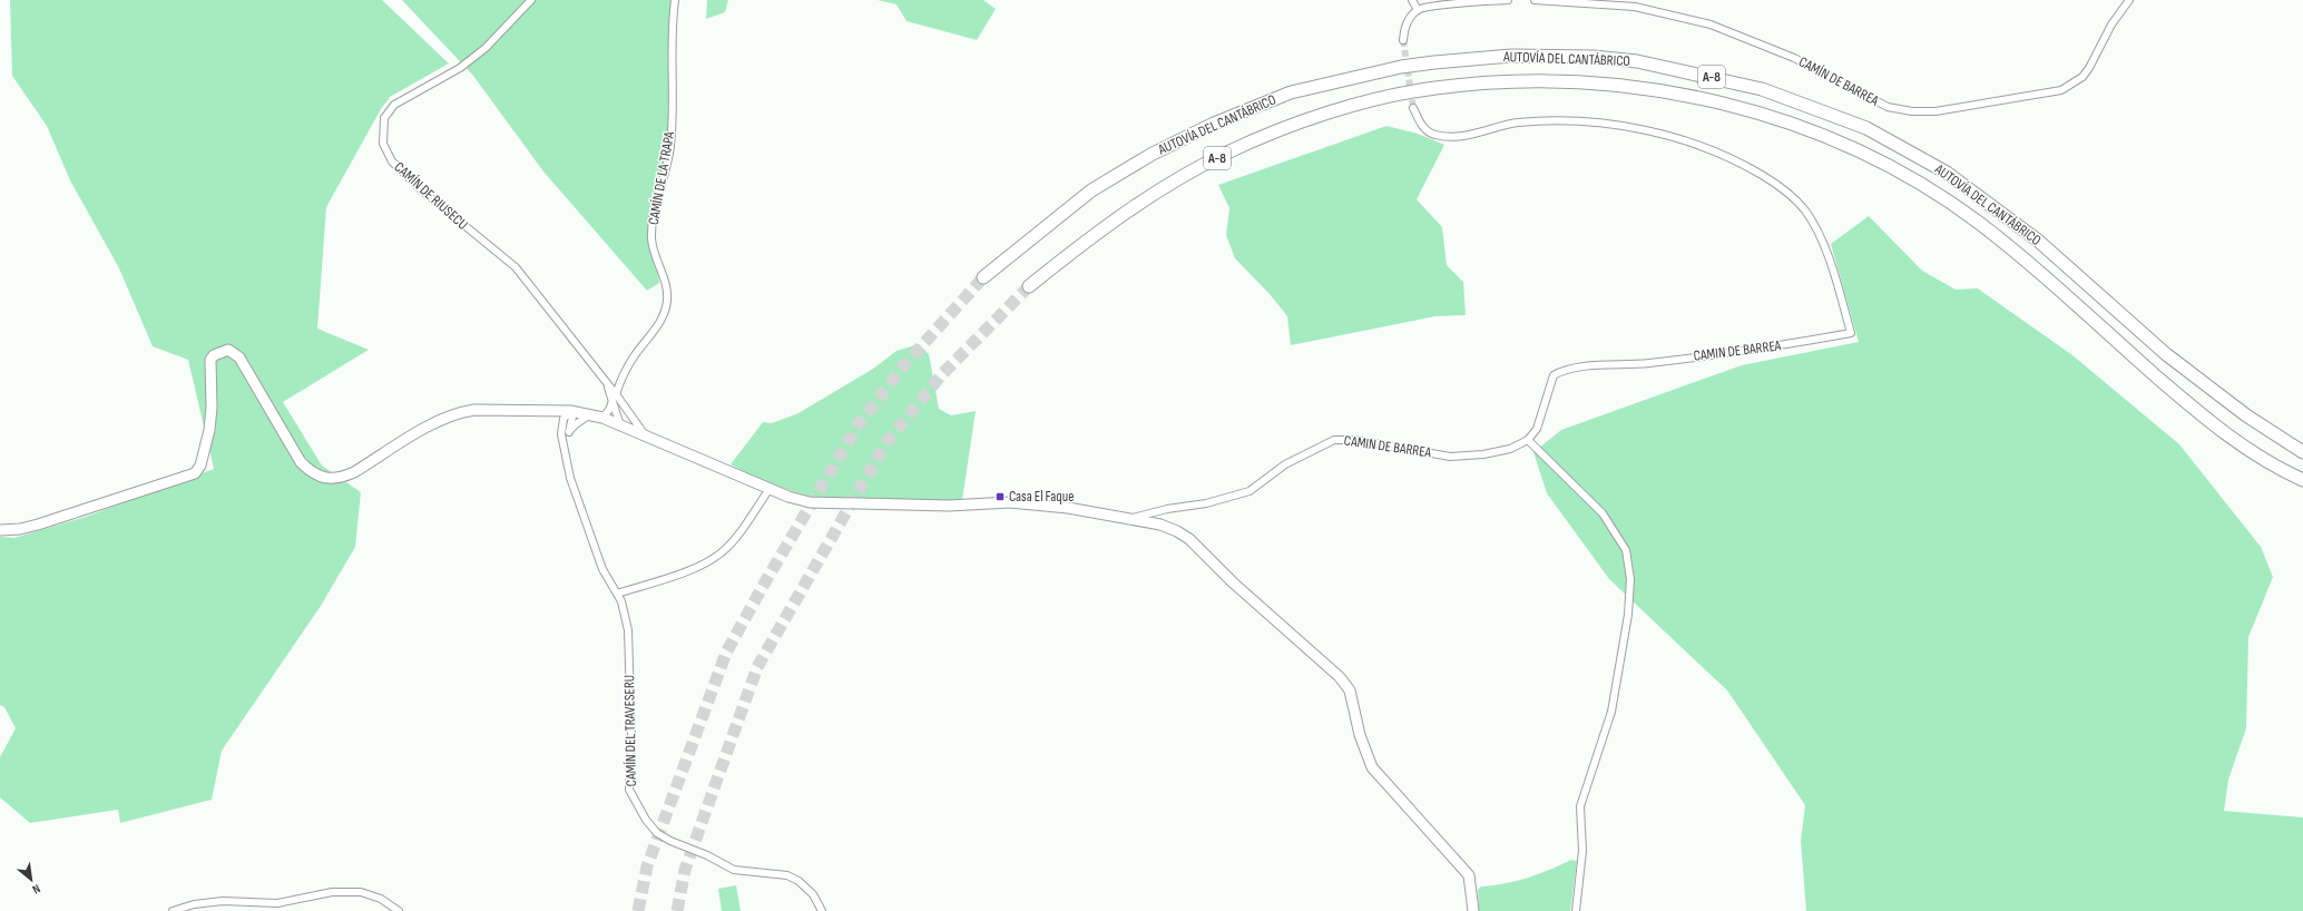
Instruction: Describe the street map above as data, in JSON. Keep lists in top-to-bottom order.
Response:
{
  "streets": {
    "highway": ["AUTOVÍA DEL CANTÁBRICO", "A-8"],
    "street": [
      "CAMÍN DE BARREA",
      "CAMÍN DE LA TRAPA",
      "CAMÍN DE RIUSECU",
      "CAMIN DE BARREA",
      "CAMÍN DEL TRAVESERU"
    ]
  },
  "crossings": [
    ["CAMÍN DE LA TRAPA", "CAMÍN DE RIUSECU"]
  ],
  "places": {
    "transit": ["Casa El Faque"]
  },
  "north": "bottom right"
}
